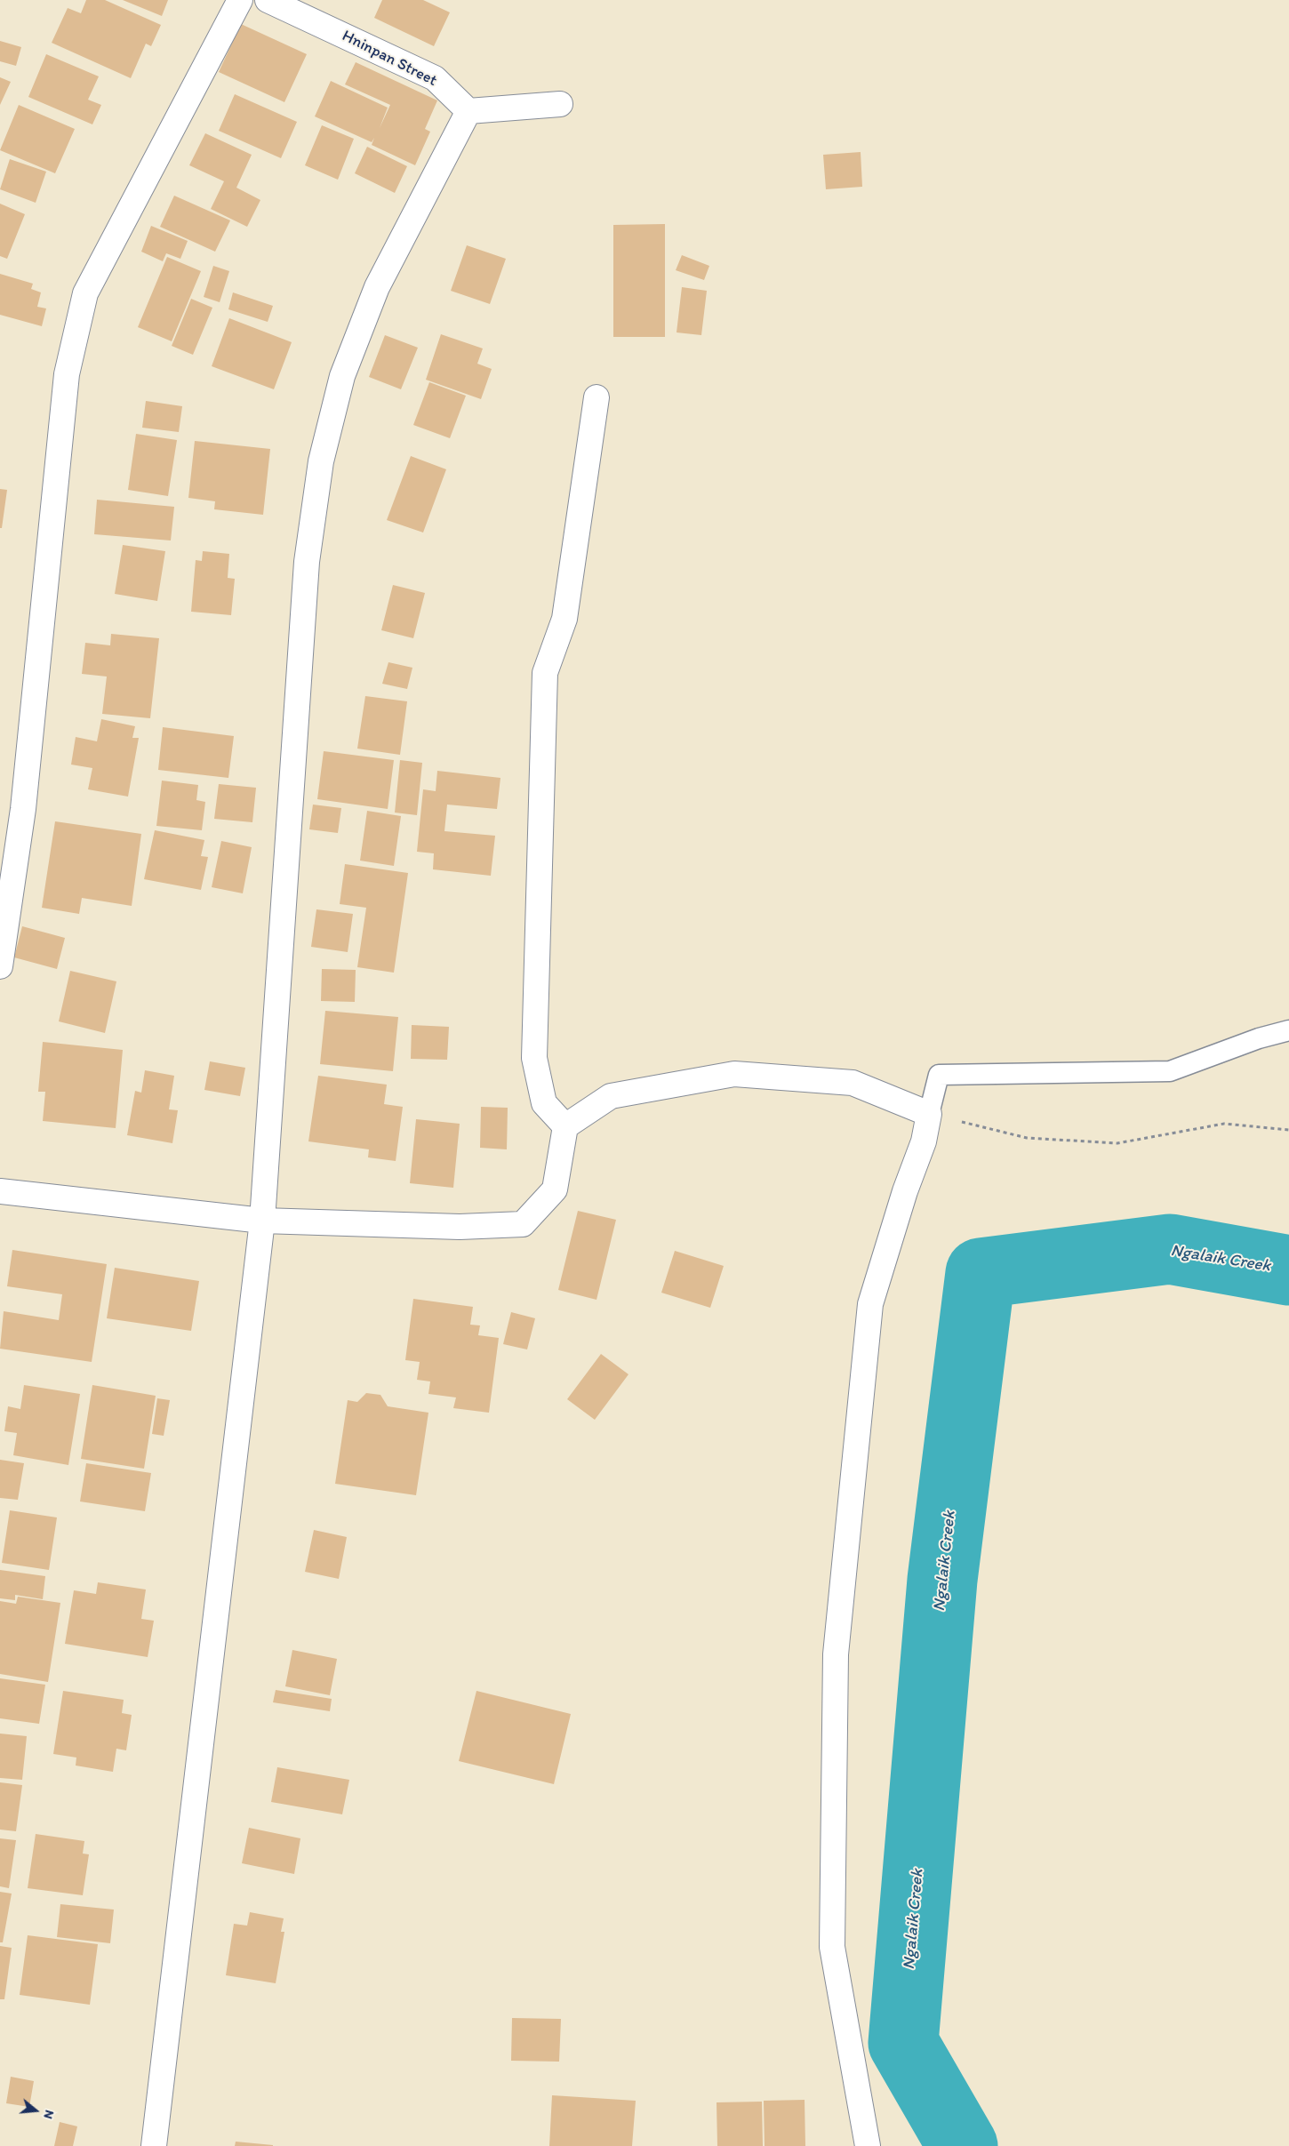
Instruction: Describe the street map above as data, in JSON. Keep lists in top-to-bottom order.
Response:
{
  "streets": {
    "street": ["Hninpan Street"]
  },
  "water": ["Ngalaik Creek"],
  "north": "right"
}
